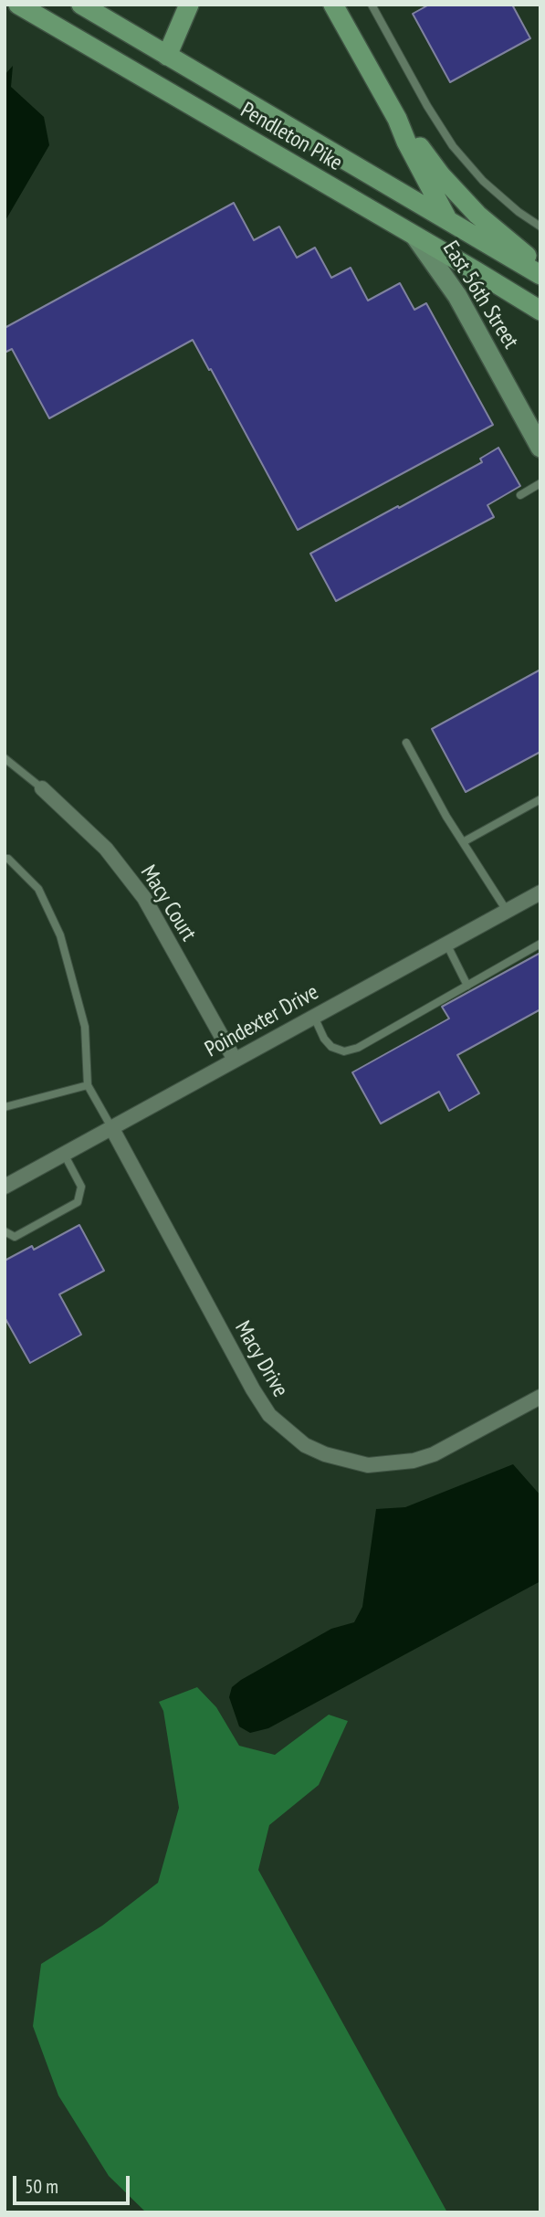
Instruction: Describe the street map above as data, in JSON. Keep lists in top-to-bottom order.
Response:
{
  "streets": {
    "main road": ["Pendleton Pike", "East 56th Street"],
    "street": ["Macy Court", "Poindexter Drive", "Macy Drive"]
  },
  "crossings": [
    ["Pendleton Pike", "East 56th Street"],
    ["Macy Court", "Poindexter Drive"],
    ["Poindexter Drive", "Macy Drive"]
  ],
  "scale_bar": "50 m"
}
